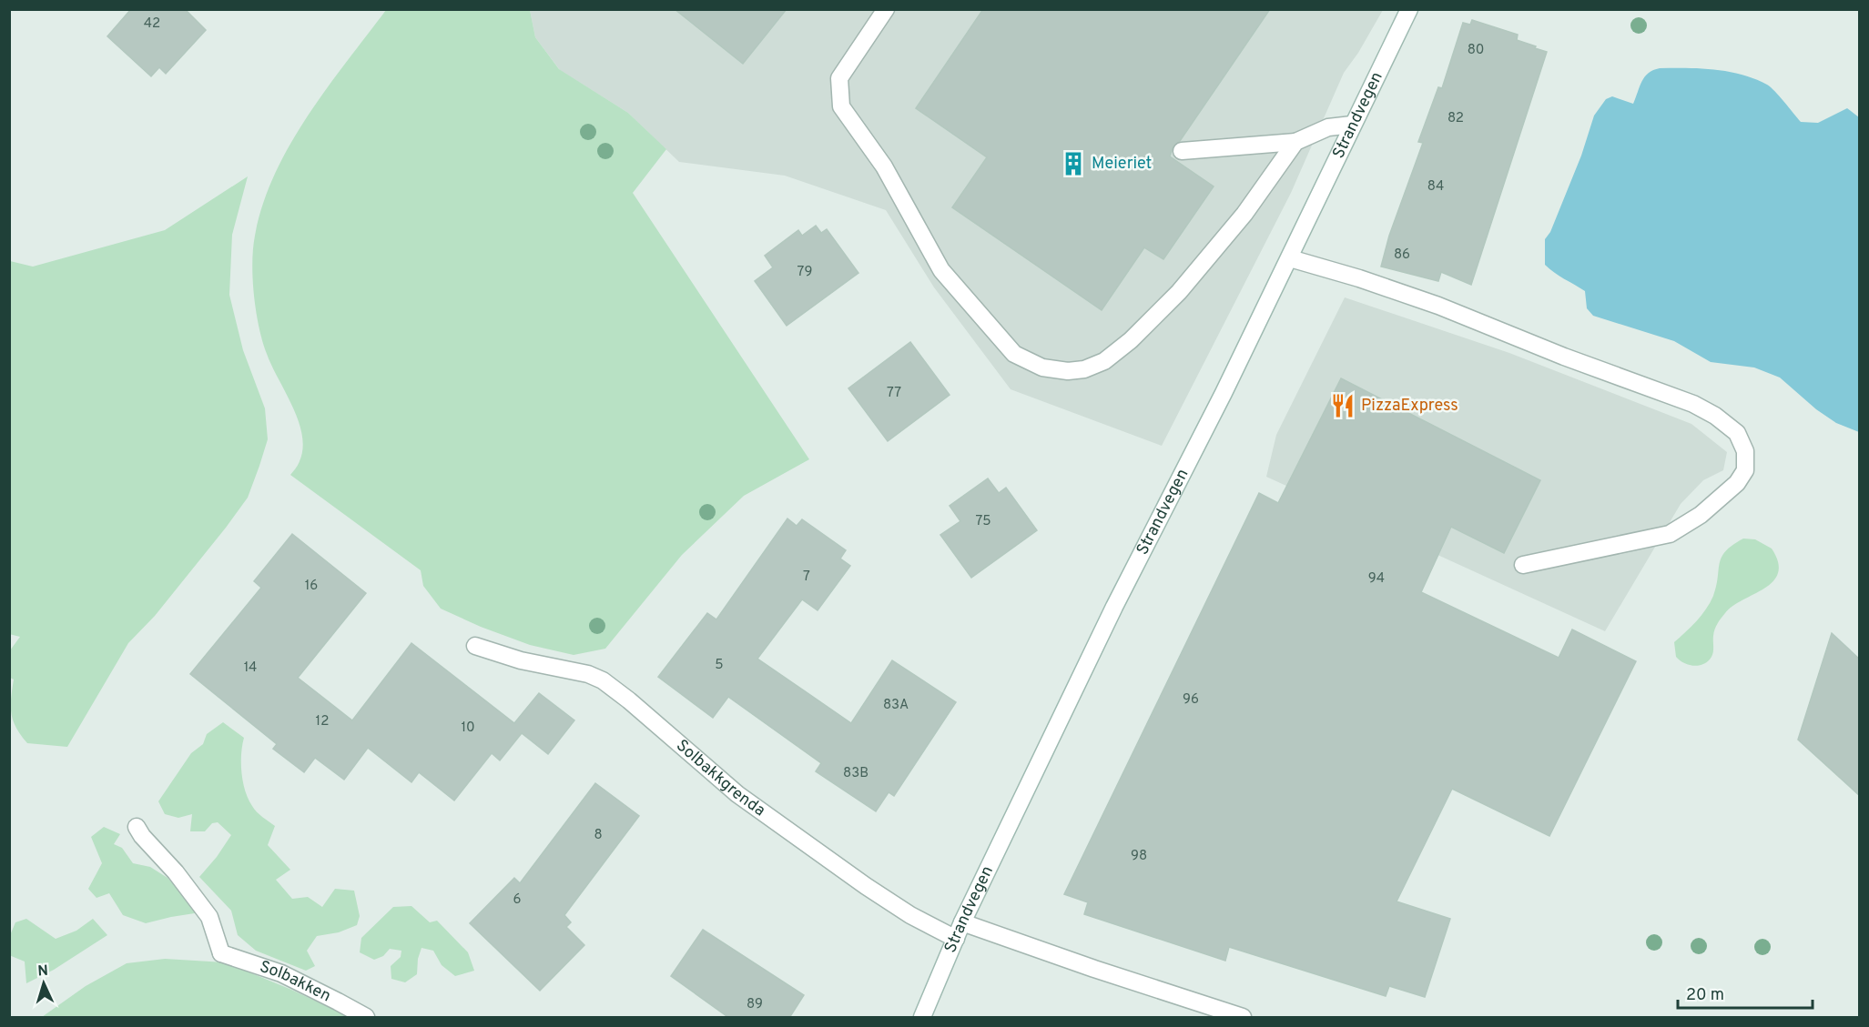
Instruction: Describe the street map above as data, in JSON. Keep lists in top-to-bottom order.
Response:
{
  "streets": {
    "street": ["Strandvegen", "Solbakkgrenda", "Solbakken"]
  },
  "crossings": [
    ["Strandvegen", "Solbakkgrenda"]
  ],
  "places": {
    "building": ["Meieriet"],
    "restaurant": ["PizzaExpress"]
  },
  "house_numbers": [
    "42",
    "80",
    "82",
    "84",
    "86",
    "79",
    "77",
    "75",
    "7",
    "94",
    "16",
    "5",
    "14",
    "96",
    "83A",
    "12",
    "10",
    "83B",
    "8",
    "98",
    "6",
    "89"
  ],
  "scale_bar": "20 m",
  "north": "top"
}
